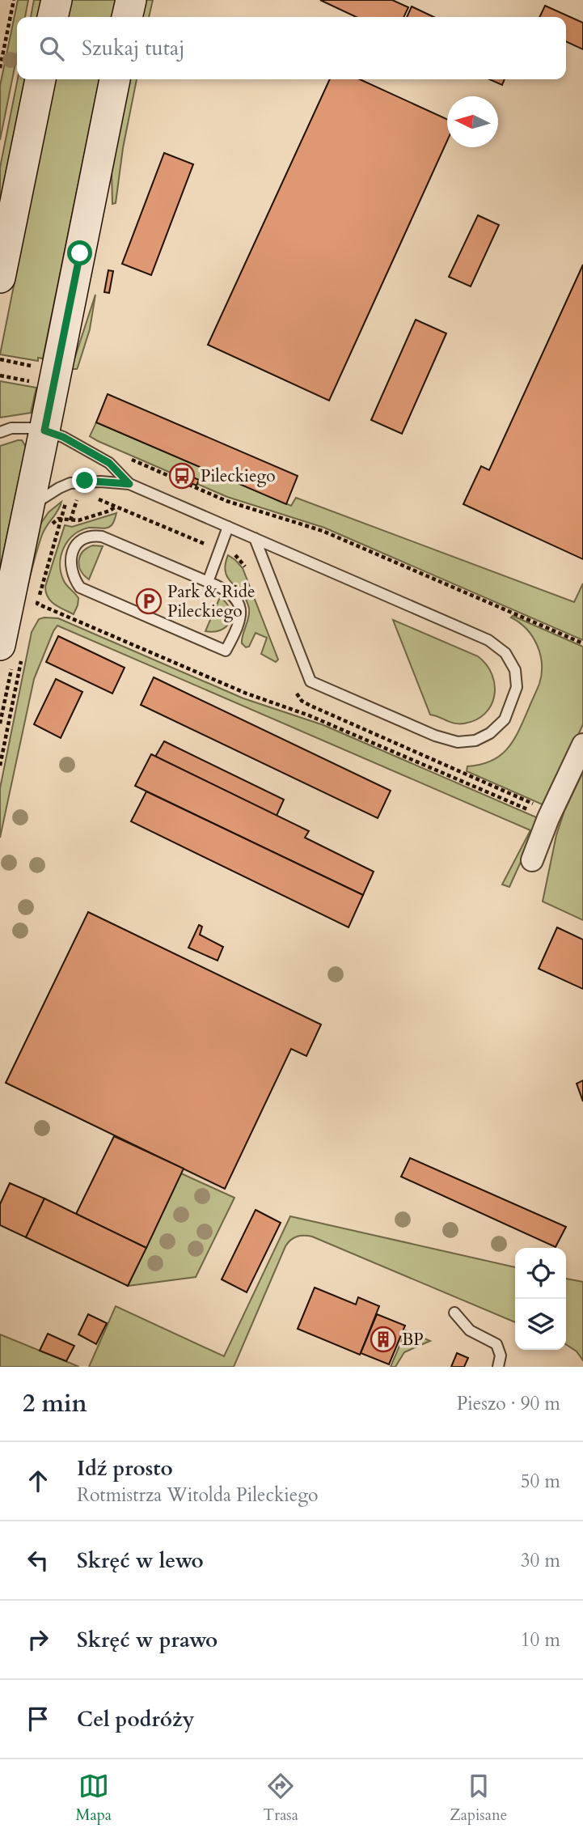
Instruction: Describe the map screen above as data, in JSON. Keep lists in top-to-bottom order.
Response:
{
  "places": {
    "bus stop": ["Pileckiego"],
    "parking": ["Park & Ride Pileckiego"],
    "building": ["BP"]
  },
  "north": "left",
  "page": {
    "search": "Szukaj tutaj",
    "heading": ["2 min", "Pieszo · 90 m"],
    "list": [
      ["Idź prosto", "Rotmistrza Witolda Pileckiego", "50 m"],
      ["Skręć w lewo", "30 m"],
      ["Skręć w prawo", "10 m"],
      "Cel podróży"
    ],
    "nav": ["Mapa", "Trasa", "Zapisane"]
  }
}
